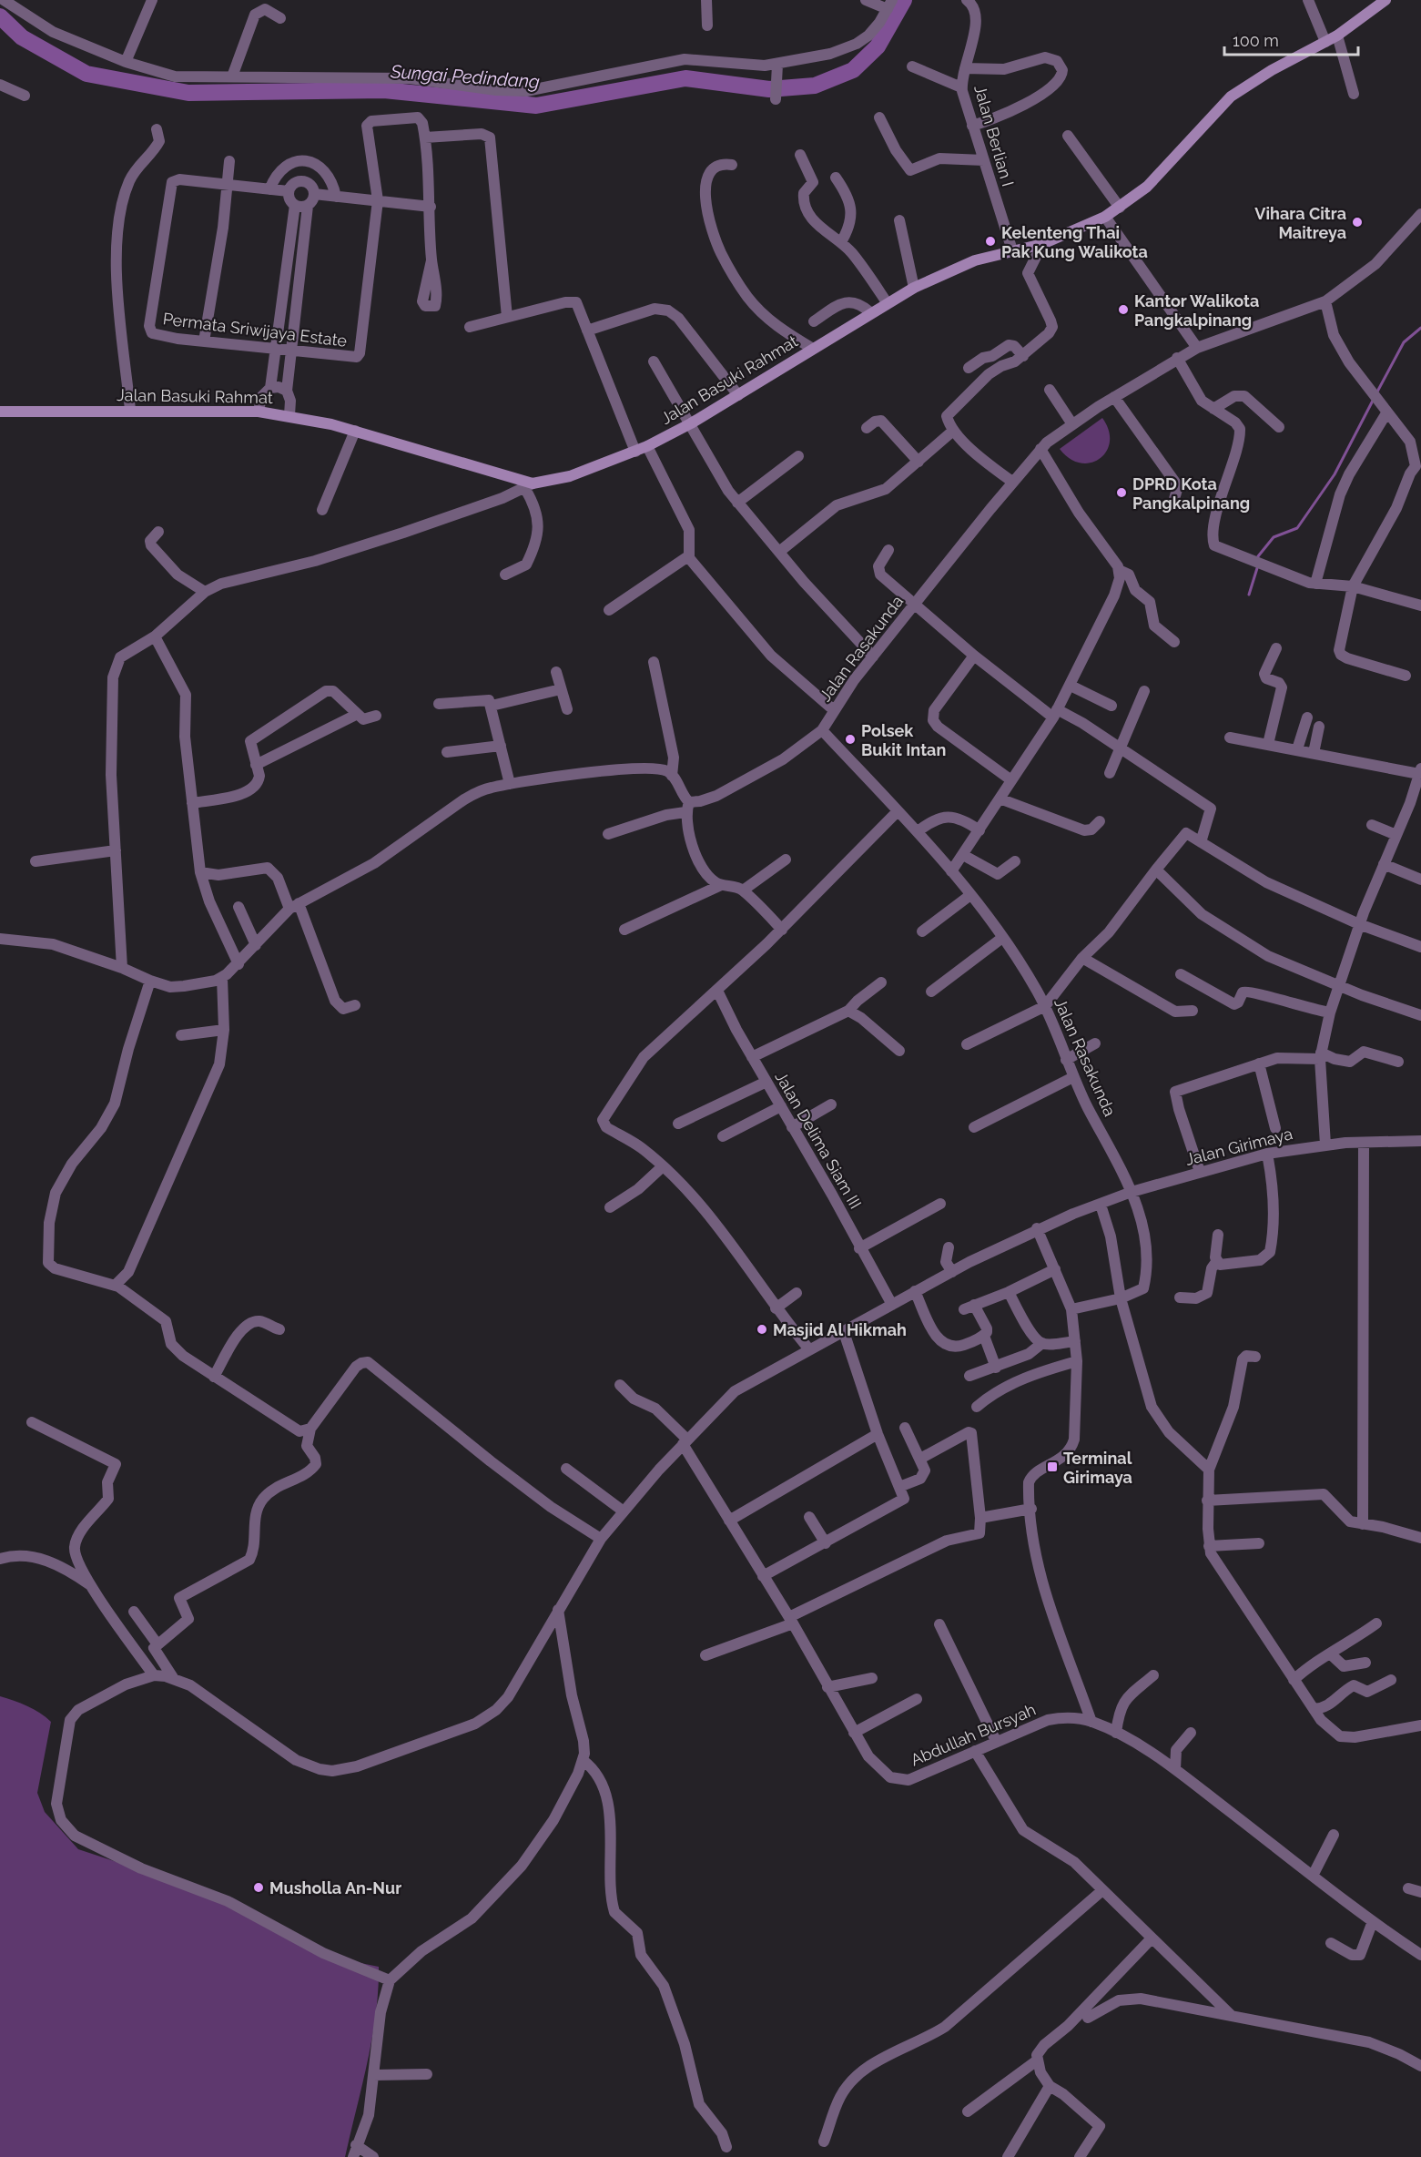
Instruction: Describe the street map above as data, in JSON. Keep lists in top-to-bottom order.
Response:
{
  "streets": {
    "street": [
      "Jalan Berlian I",
      "Permata Sriwijaya Estate",
      "Jalan Basuki Rahmat",
      "Jalan Rasakunda",
      "Jalan Delima Siam III",
      "Jalan Girimaya",
      "Abdullah Bursyah"
    ]
  },
  "crossings": [
    ["Jalan Berlian I", "Jalan Basuki Rahmat"],
    ["Jalan Rasakunda", "Jalan Girimaya"],
    ["Jalan Delima Siam III", "Jalan Girimaya"],
    ["Jalan Girimaya", "Abdullah Bursyah"]
  ],
  "water": ["Sungai Pedindang"],
  "places": {
    "other": [
      "Vihara Citra Maitreya",
      "Kelenteng Thai Pak Kung Walikota",
      "Kantor Walikota Pangkalpinang",
      "DPRD Kota Pangkalpinang",
      "Polsek Bukit Intan",
      "Masjid Al Hikmah",
      "Musholla An-Nur"
    ],
    "transit": ["Terminal Girimaya"]
  },
  "scale_bar": "100 m"
}
